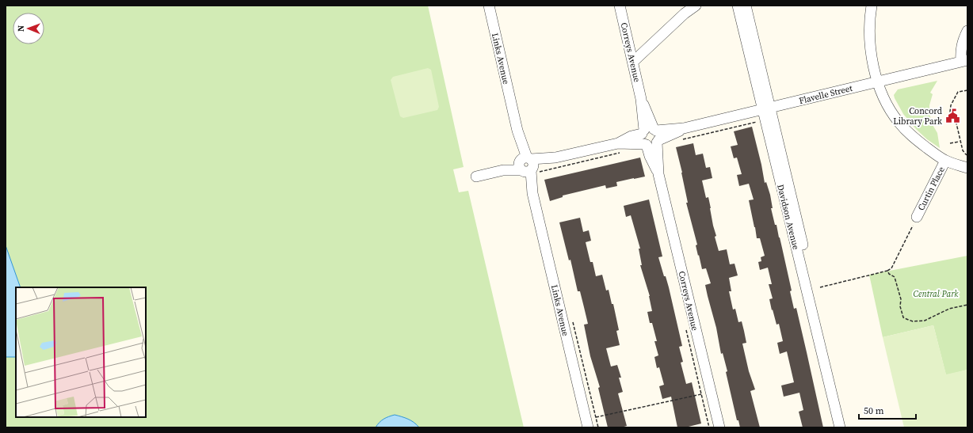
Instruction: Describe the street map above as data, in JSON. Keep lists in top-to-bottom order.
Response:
{
  "streets": {
    "street": [
      "Correys Avenue",
      "Links Avenue",
      "Flavelle Street",
      "Curtin Place",
      "Davidson Avenue"
    ]
  },
  "crossings": [
    ["Correys Avenue", "Flavelle Street"],
    ["Links Avenue", "Flavelle Street"],
    ["Flavelle Street", "Davidson Avenue"]
  ],
  "parks": ["Central Park"],
  "places": {
    "public building": ["Concord Library Park"]
  },
  "scale_bar": "50 m",
  "north": "left"
}
